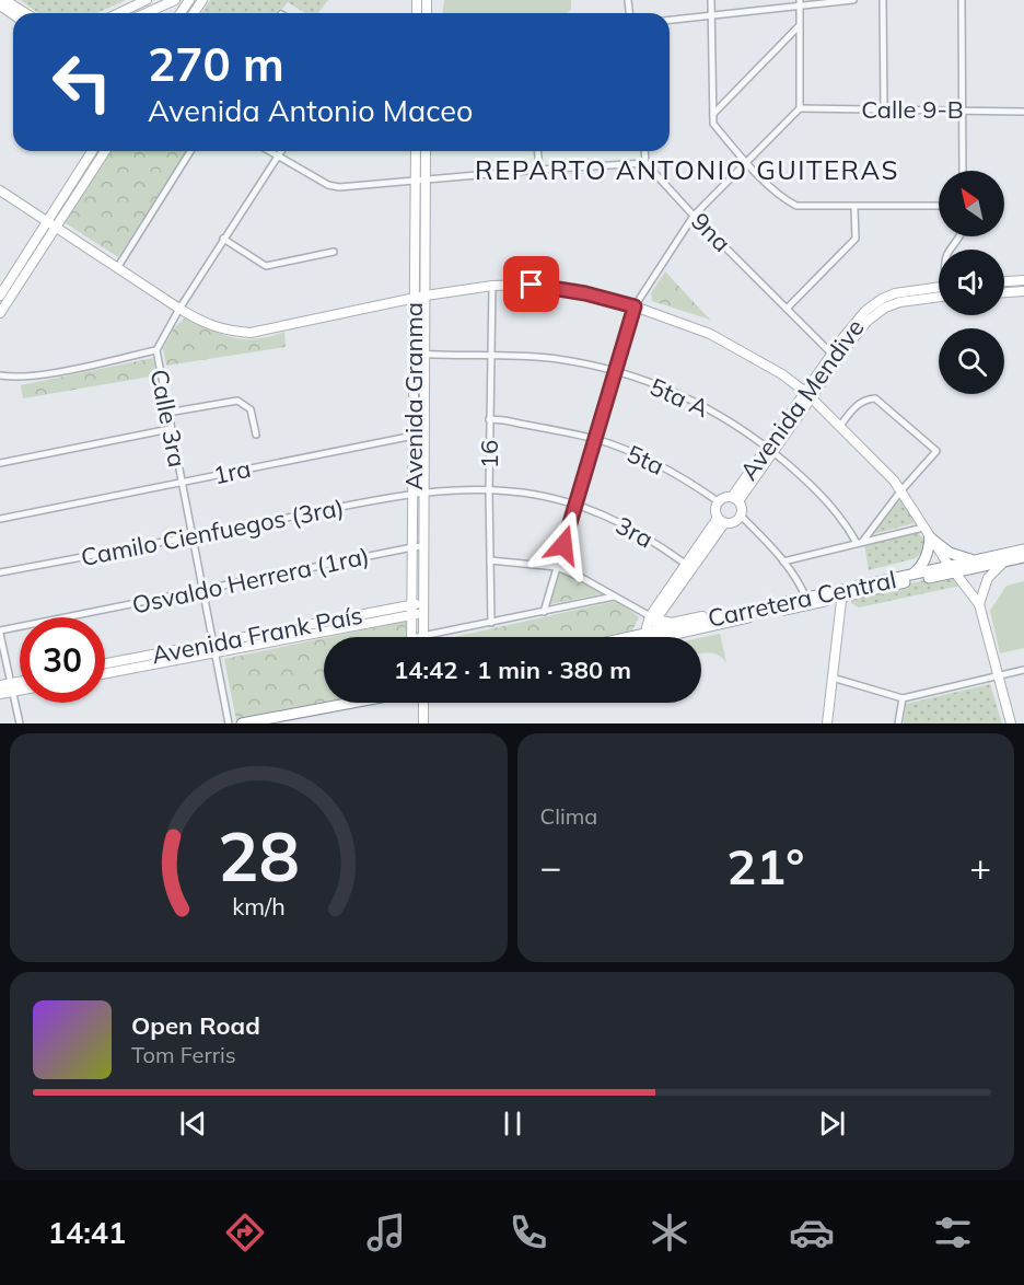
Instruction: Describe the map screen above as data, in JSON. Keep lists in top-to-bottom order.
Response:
{
  "streets": {
    "highway": ["Carretera Central"],
    "main road": ["Avenida Granma", "Avenida Mendive", "Avenida Frank País"],
    "street": [
      "Calle 9-B",
      "9na",
      "5ta A",
      "Calle 3ra",
      "16",
      "5ta",
      "1ra",
      "Camilo Cienfuegos (3ra)",
      "3ra",
      "Osvaldo Herrera (1ra)"
    ]
  },
  "crossings": [
    ["9na", "Avenida Mendive"],
    ["Avenida Granma", "5ta A"],
    ["Avenida Granma", "1ra"],
    ["Avenida Granma", "Camilo Cienfuegos (3ra)"],
    ["Avenida Granma", "3ra"],
    ["Avenida Granma", "Osvaldo Herrera (1ra)"],
    ["Avenida Granma", "Avenida Frank País"],
    ["5ta A", "Avenida Mendive"],
    ["5ta A", "16"],
    ["Avenida Mendive", "5ta"],
    ["Calle 3ra", "1ra"],
    ["Calle 3ra", "Camilo Cienfuegos (3ra)"],
    ["Calle 3ra", "Osvaldo Herrera (1ra)"],
    ["Calle 3ra", "Avenida Frank País"],
    ["16", "5ta"],
    ["16", "3ra"],
    ["Camilo Cienfuegos (3ra)", "3ra"]
  ],
  "districts": ["REPARTO ANTONIO GUITERAS"],
  "north": "top left",
  "page": {
    "turn": ["270 m", "Avenida Antonio Maceo"],
    "limit": "30",
    "trip": "14:42 · 1 min · 380 m",
    "tile": "Clima",
    "heat": ["−", "21°", "+"],
    "song": ["Open Road", "Tom Ferris"],
    "tabs": "14:41",
    "gauge": ["28", "km/h"]
  }
}
